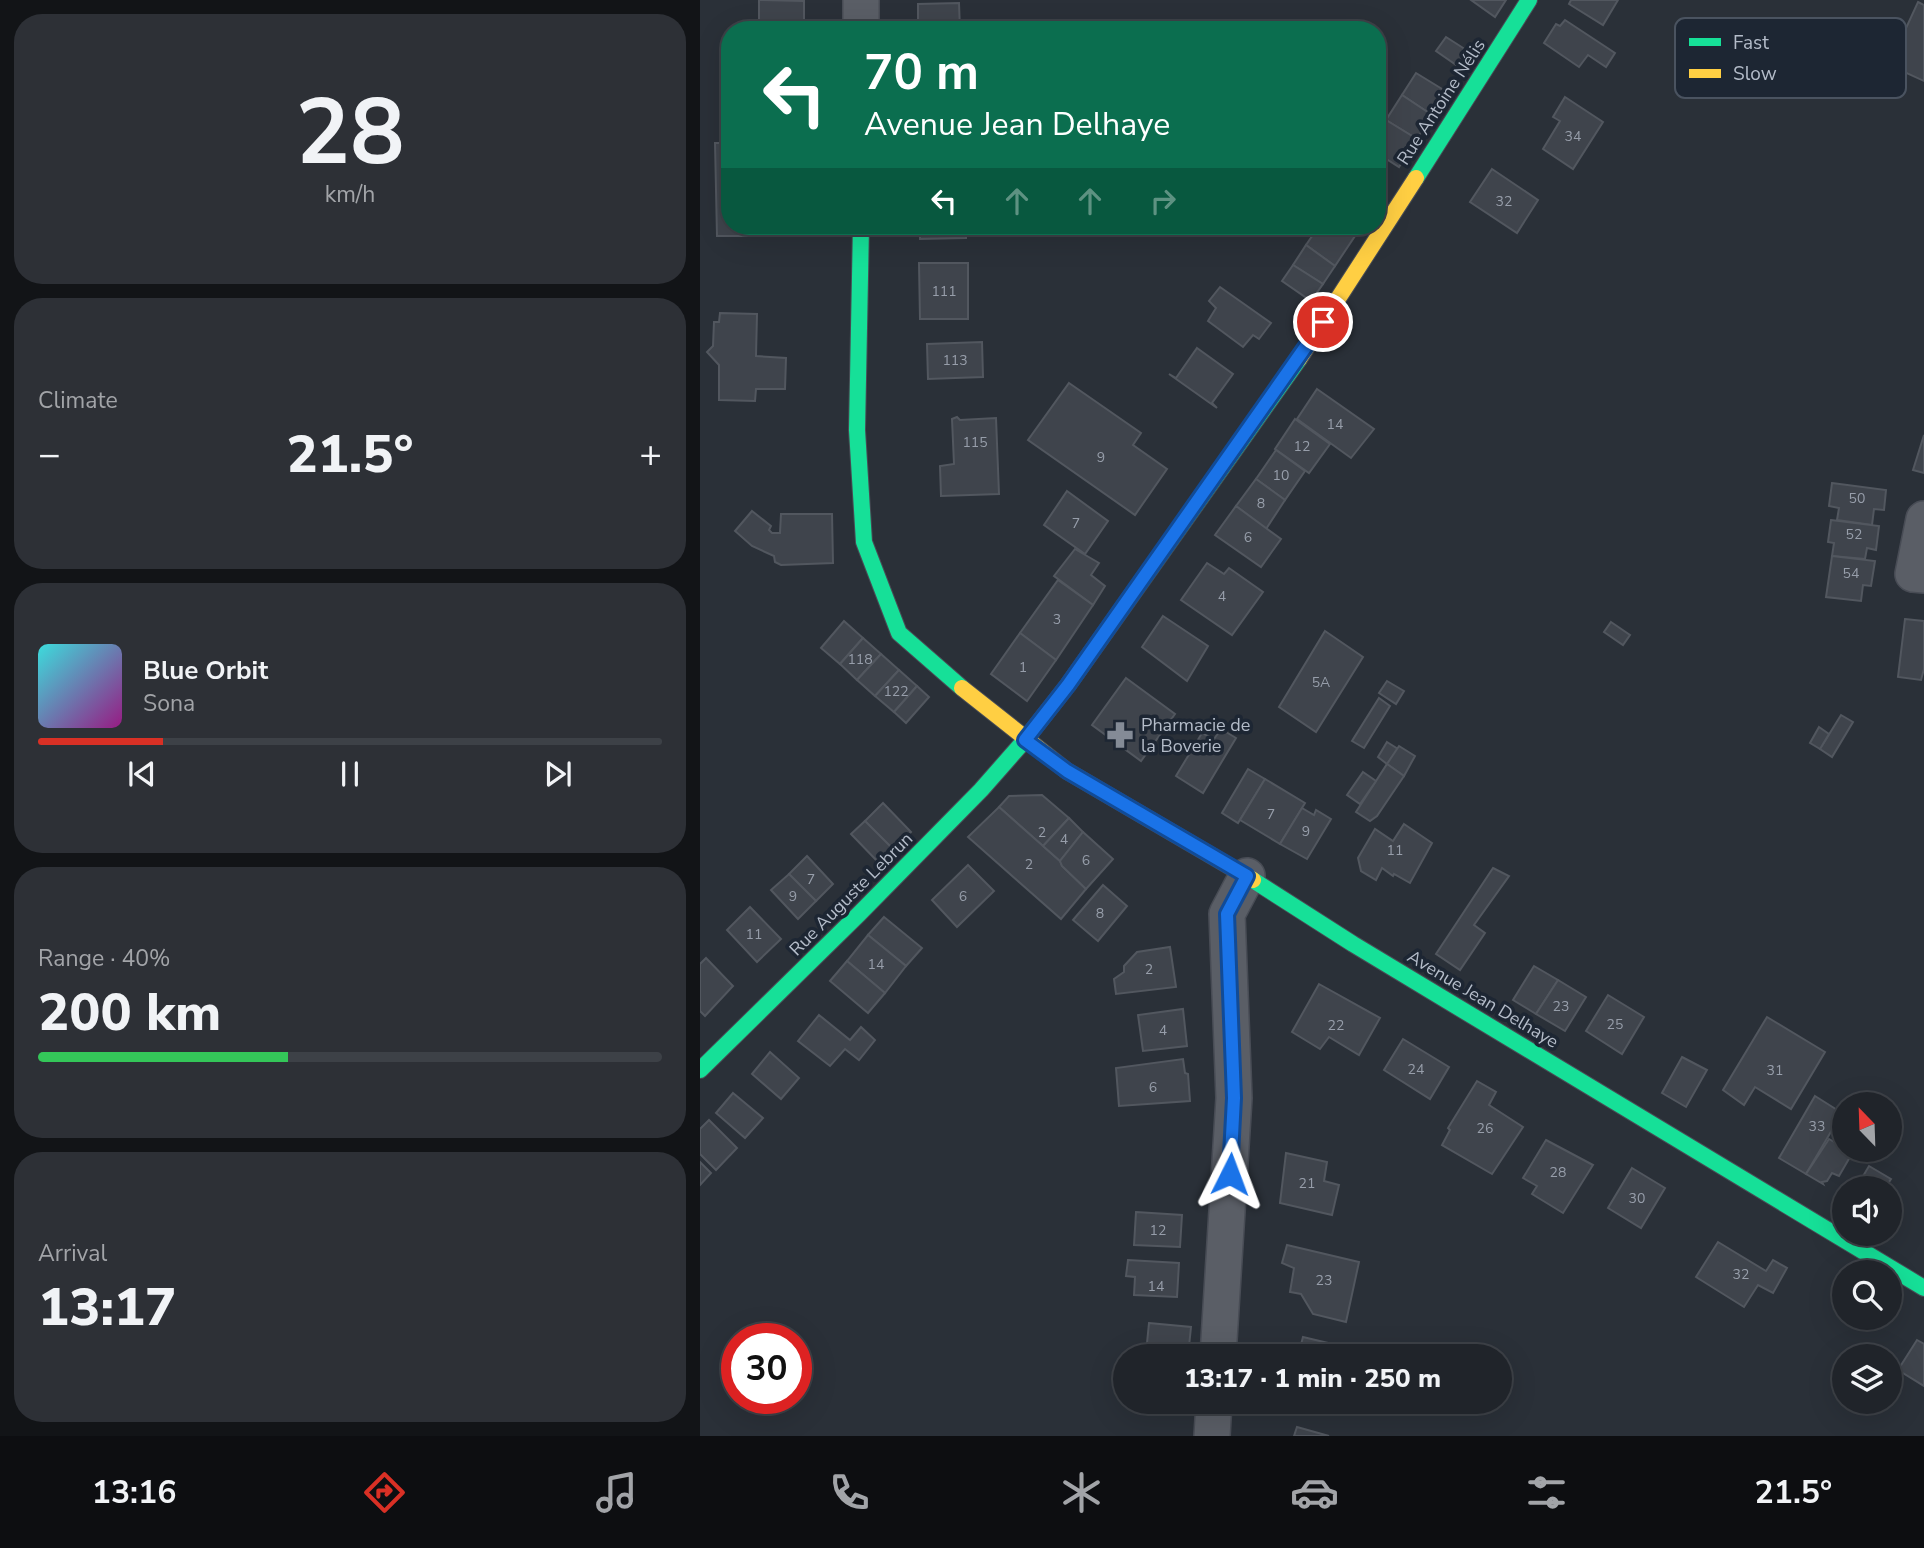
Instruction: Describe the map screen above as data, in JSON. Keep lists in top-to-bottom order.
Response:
{
  "streets": {
    "street": ["Rue Antoine Nélis", "Rue Auguste Lebrun", "Avenue Jean Delhaye"]
  },
  "crossings": [
    ["Rue Antoine Nélis", "Rue Auguste Lebrun"],
    ["Rue Antoine Nélis", "Avenue Jean Delhaye"],
    ["Rue Auguste Lebrun", "Avenue Jean Delhaye"]
  ],
  "places": {
    "pharmacy": ["Pharmacie de la Boverie"]
  },
  "house_numbers": [
    "34",
    "32",
    "111",
    "113",
    "14",
    "115",
    "12",
    "9",
    "10",
    "50",
    "8",
    "7",
    "52",
    "6",
    "54",
    "4",
    "3",
    "118",
    "1",
    "5A",
    "122",
    "7",
    "9",
    "2",
    "4",
    "11",
    "6",
    "2",
    "7",
    "9",
    "6",
    "8",
    "11",
    "14",
    "2",
    "23",
    "25",
    "22",
    "4",
    "24",
    "31",
    "6",
    "33",
    "26",
    "28",
    "21",
    "30",
    "12",
    "32",
    "23",
    "14"
  ],
  "legend": ["Fast", "Slow"],
  "north": "top left",
  "page": {
    "tile": [
      ["28", "km/h"],
      "Climate",
      ["Range · 40%", "200 km"],
      ["Arrival", "13:17"]
    ],
    "turn": ["70 m", "Avenue Jean Delhaye"],
    "heat": ["−", "21.5°", "+"],
    "song": ["Blue Orbit", "Sona"],
    "limit": "30",
    "trip": "13:17 · 1 min · 250 m",
    "tabs": ["13:16", "21.5°"]
  }
}
